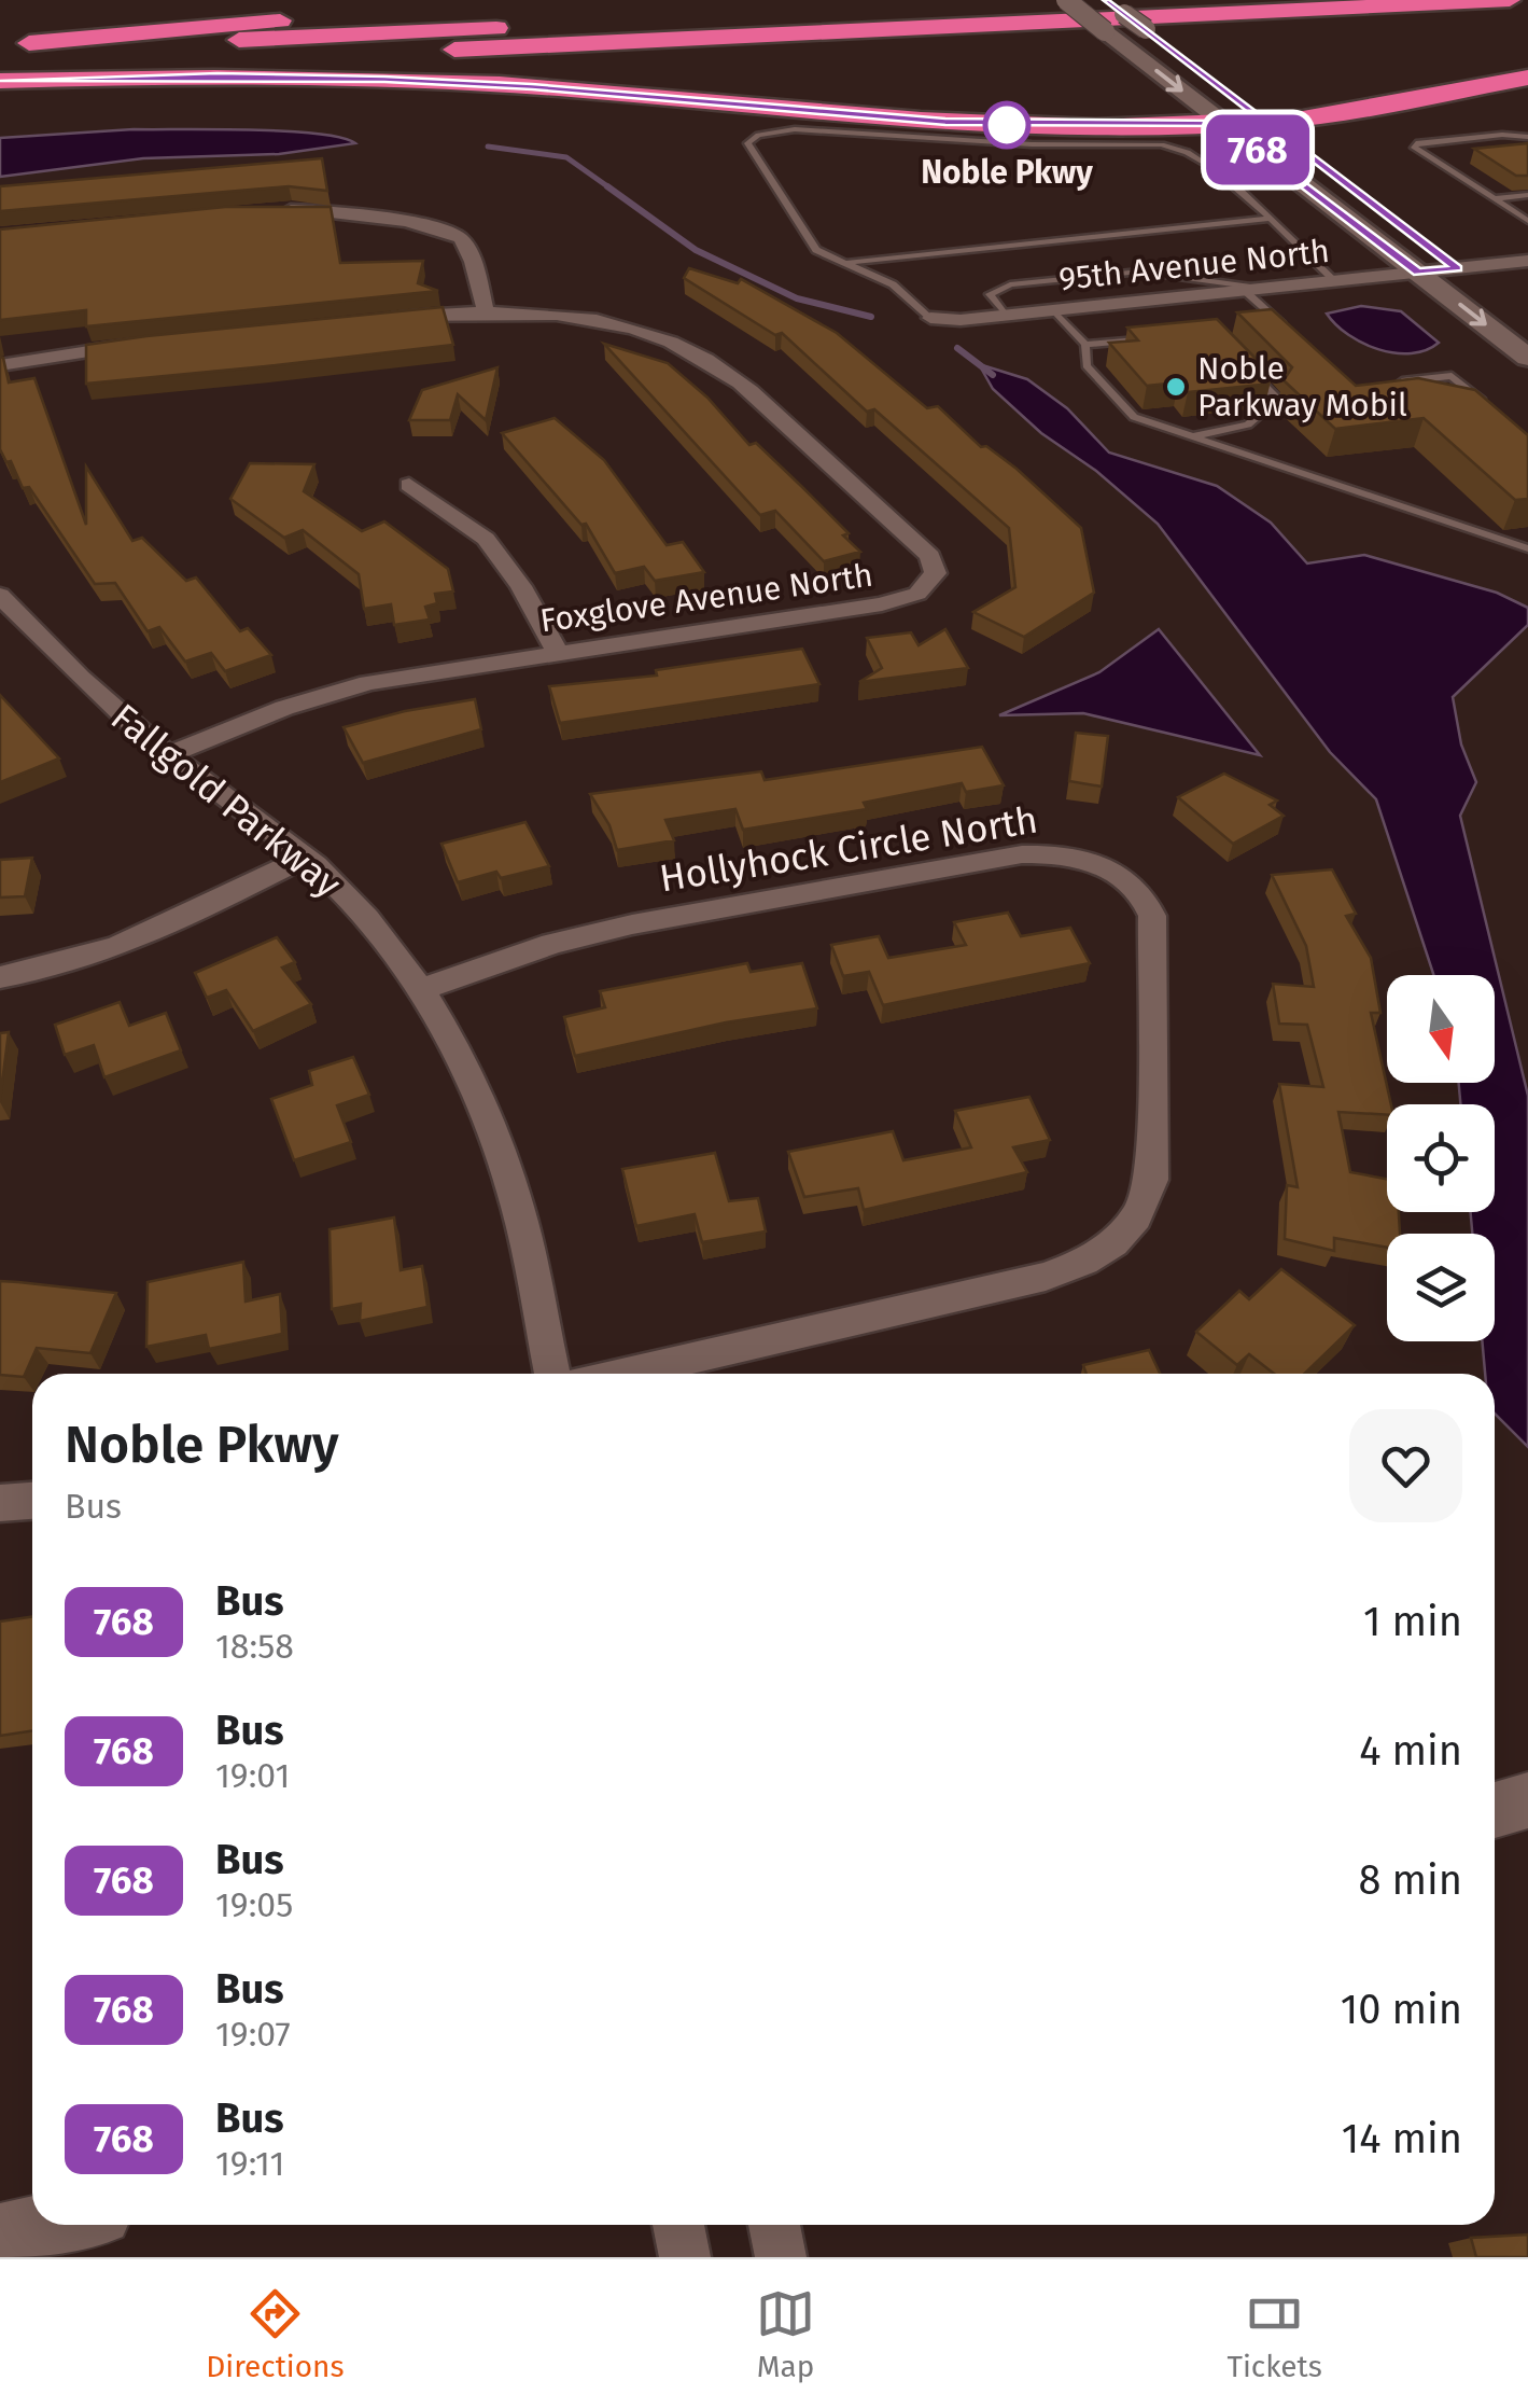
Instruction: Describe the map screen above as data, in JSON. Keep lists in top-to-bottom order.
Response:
{
  "streets": {
    "street": [
      "95th Avenue North",
      "Foxglove Avenue North",
      "Fallgold Parkway",
      "Hollyhock Circle North"
    ]
  },
  "crossings": [
    ["Foxglove Avenue North", "Fallgold Parkway"],
    ["Fallgold Parkway", "Hollyhock Circle North"]
  ],
  "places": ["Noble Pkwy", "Noble Parkway Mobil"],
  "lines": ["bus line 768"],
  "north": "bottom",
  "page": {
    "on_map": "768",
    "heading": ["Noble Pkwy", "Bus"],
    "list": [
      {
        "mark": "768",
        "name": "Bus",
        "note": "18:58",
        "value": "1 min"
      },
      {
        "mark": "768",
        "name": "Bus",
        "note": "19:01",
        "value": "4 min"
      },
      {
        "mark": "768",
        "name": "Bus",
        "note": "19:05",
        "value": "8 min"
      },
      {
        "mark": "768",
        "name": "Bus",
        "note": "19:07",
        "value": "10 min"
      },
      {
        "mark": "768",
        "name": "Bus",
        "note": "19:11",
        "value": "14 min"
      }
    ],
    "tabs": ["Directions", "Map", "Tickets"]
  }
}
